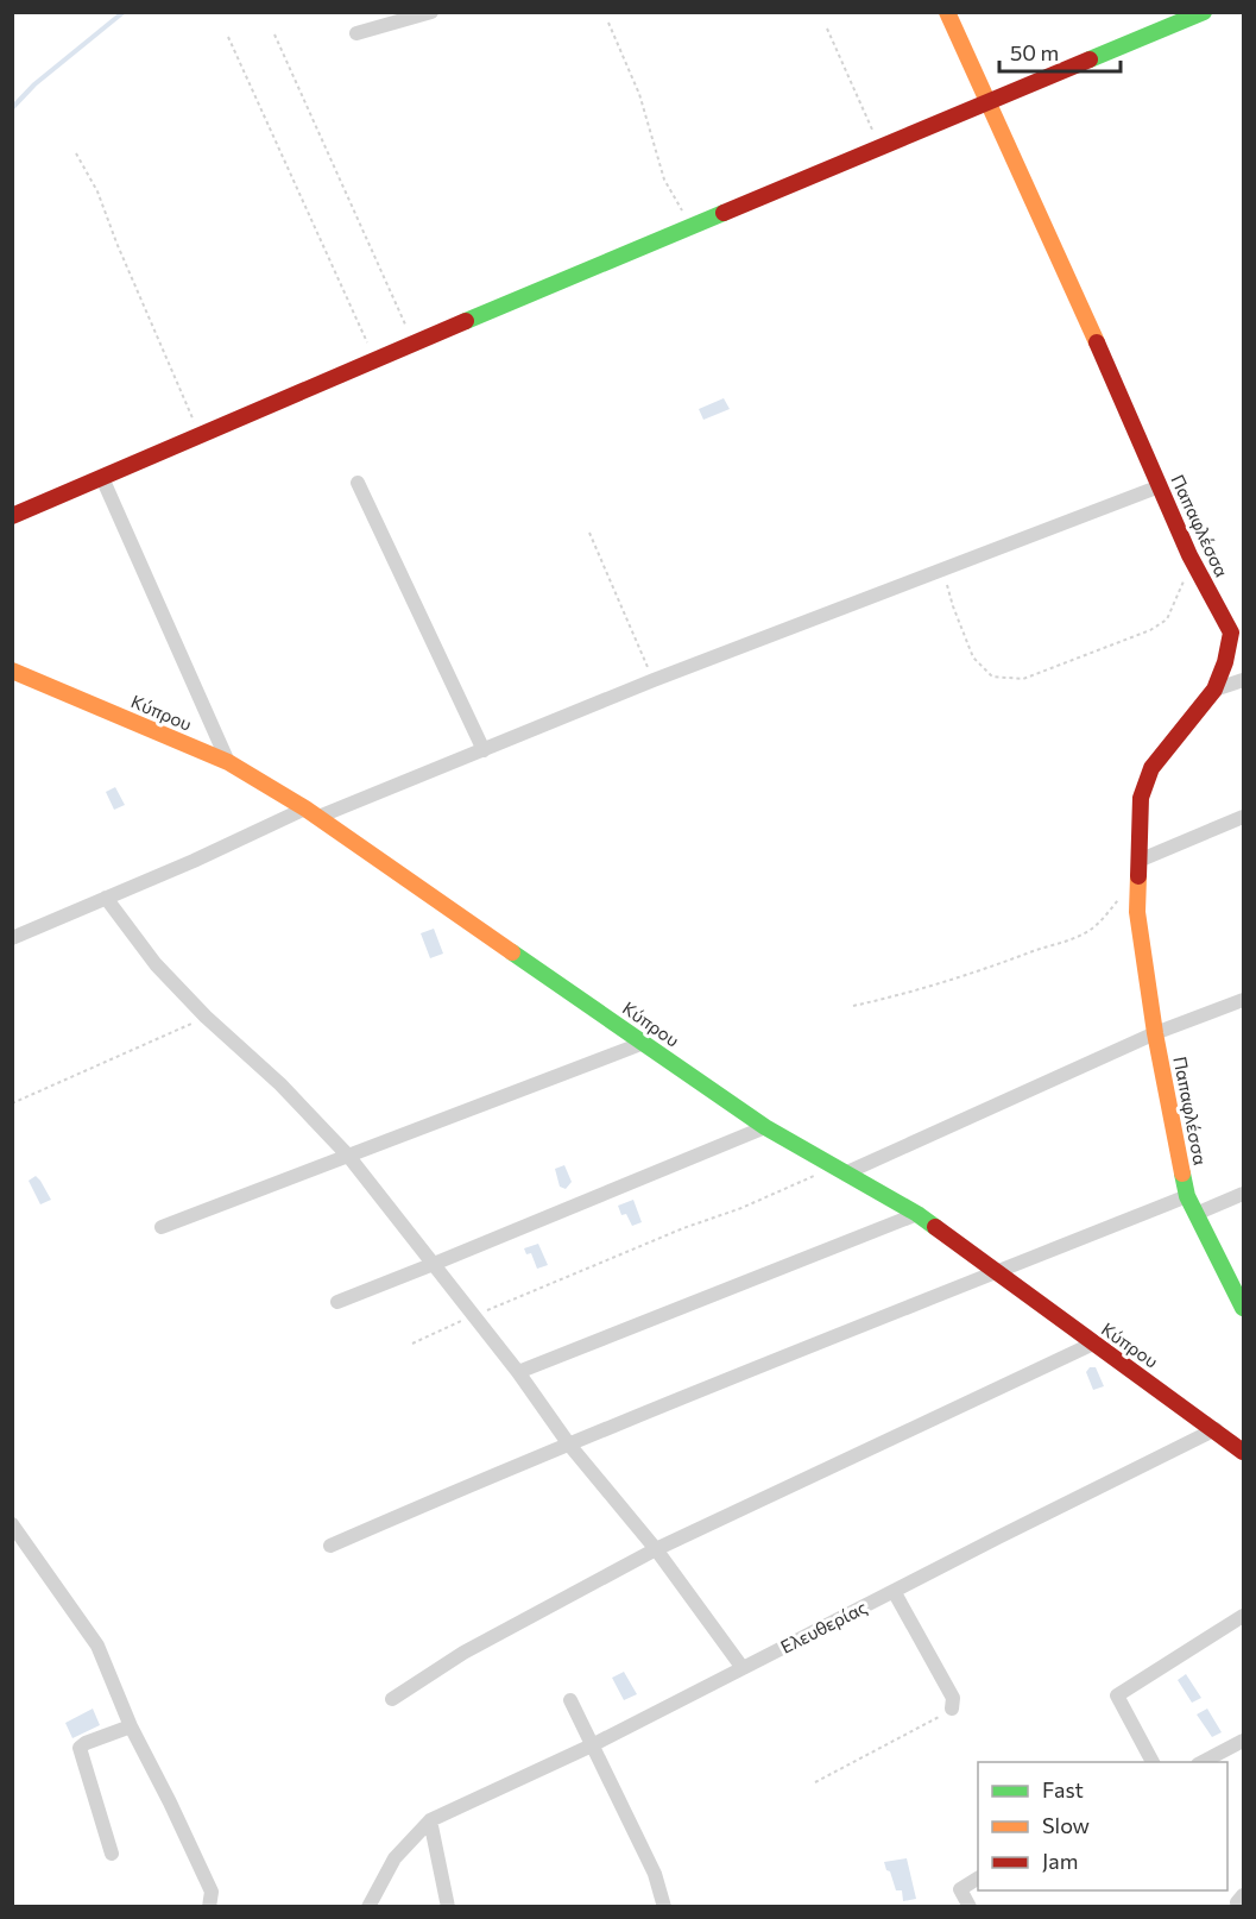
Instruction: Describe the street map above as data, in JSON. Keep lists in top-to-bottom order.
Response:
{
  "streets": {
    "street": ["Παπαφλέσσα", "Κύπρου", "Ελευθερίας"]
  },
  "crossings": [
    ["Κύπρου", "Ελευθερίας"]
  ],
  "legend": ["Fast", "Slow", "Jam"],
  "scale_bar": "50 m"
}
